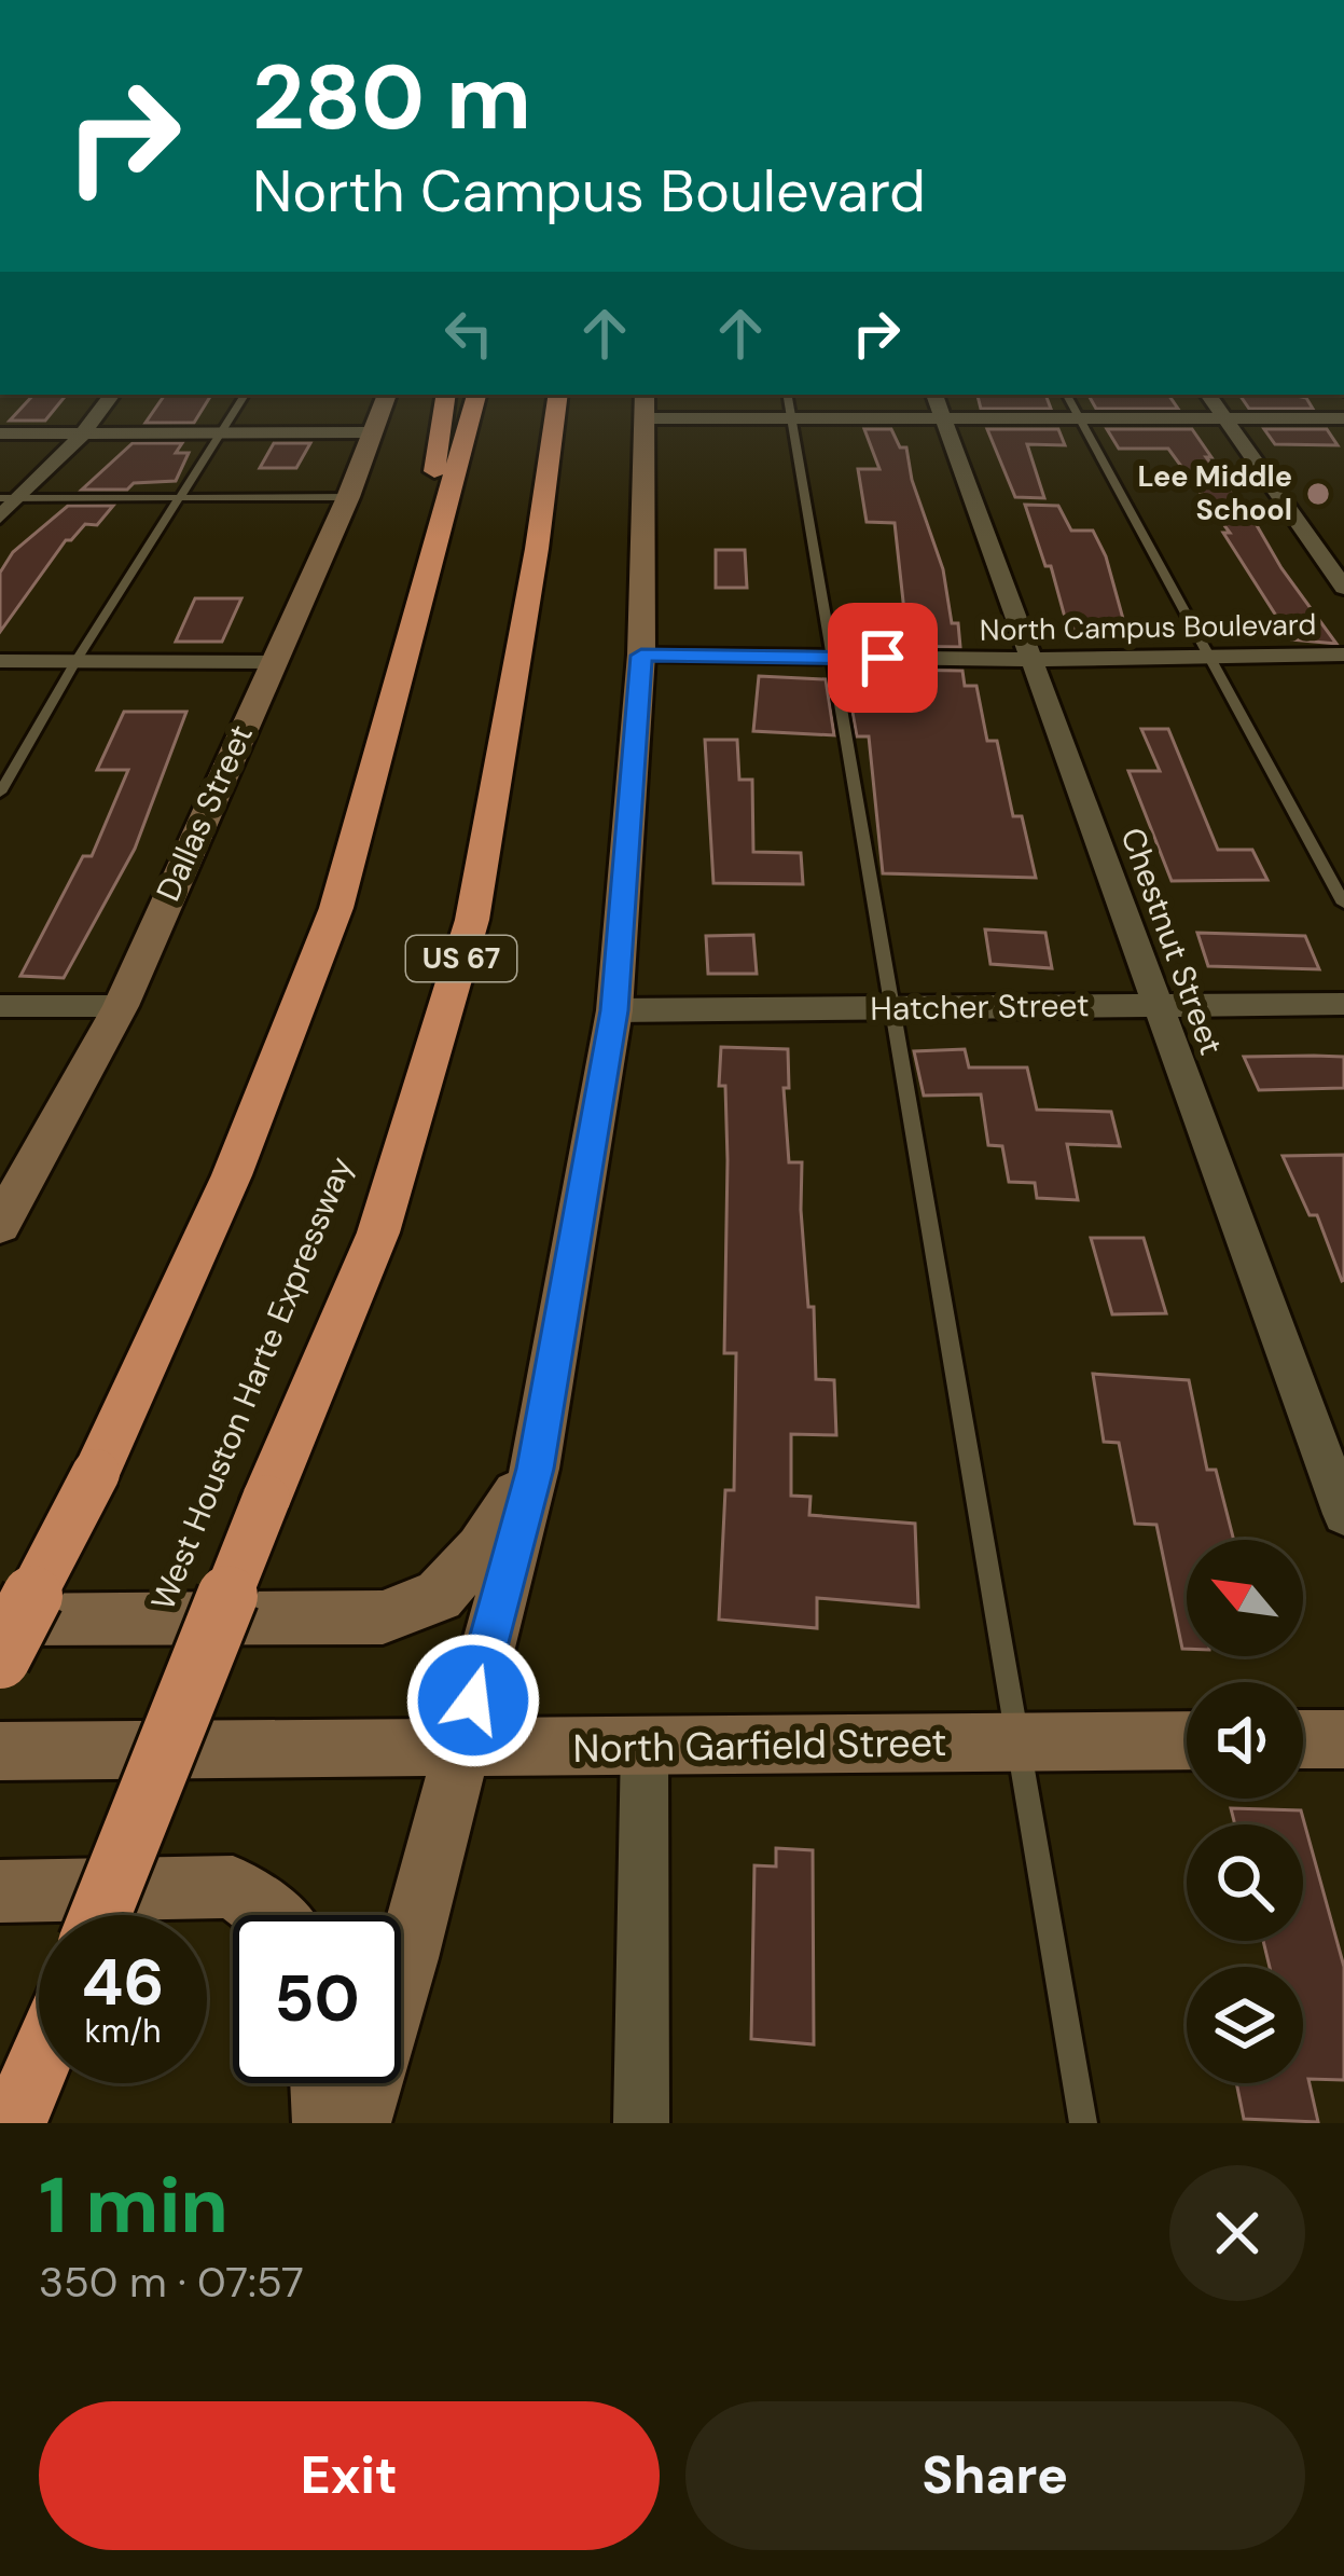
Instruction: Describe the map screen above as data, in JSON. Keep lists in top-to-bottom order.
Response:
{
  "streets": {
    "highway": ["US 67", "West Houston Harte Expressway"],
    "main road": ["Dallas Street", "North Garfield Street"],
    "street": ["North Campus Boulevard", "Chestnut Street", "Hatcher Street"]
  },
  "crossings": [
    ["North Campus Boulevard", "Chestnut Street"],
    ["Chestnut Street", "Hatcher Street"]
  ],
  "places": ["Lee Middle School"],
  "north": "top left",
  "page": {
    "turn": ["280 m", "North Campus Boulevard"],
    "speed": "46 km/h",
    "limit": "50",
    "heading": ["1 min", "350 m · 07:57"],
    "buttons": ["Exit", "Share"]
  }
}
